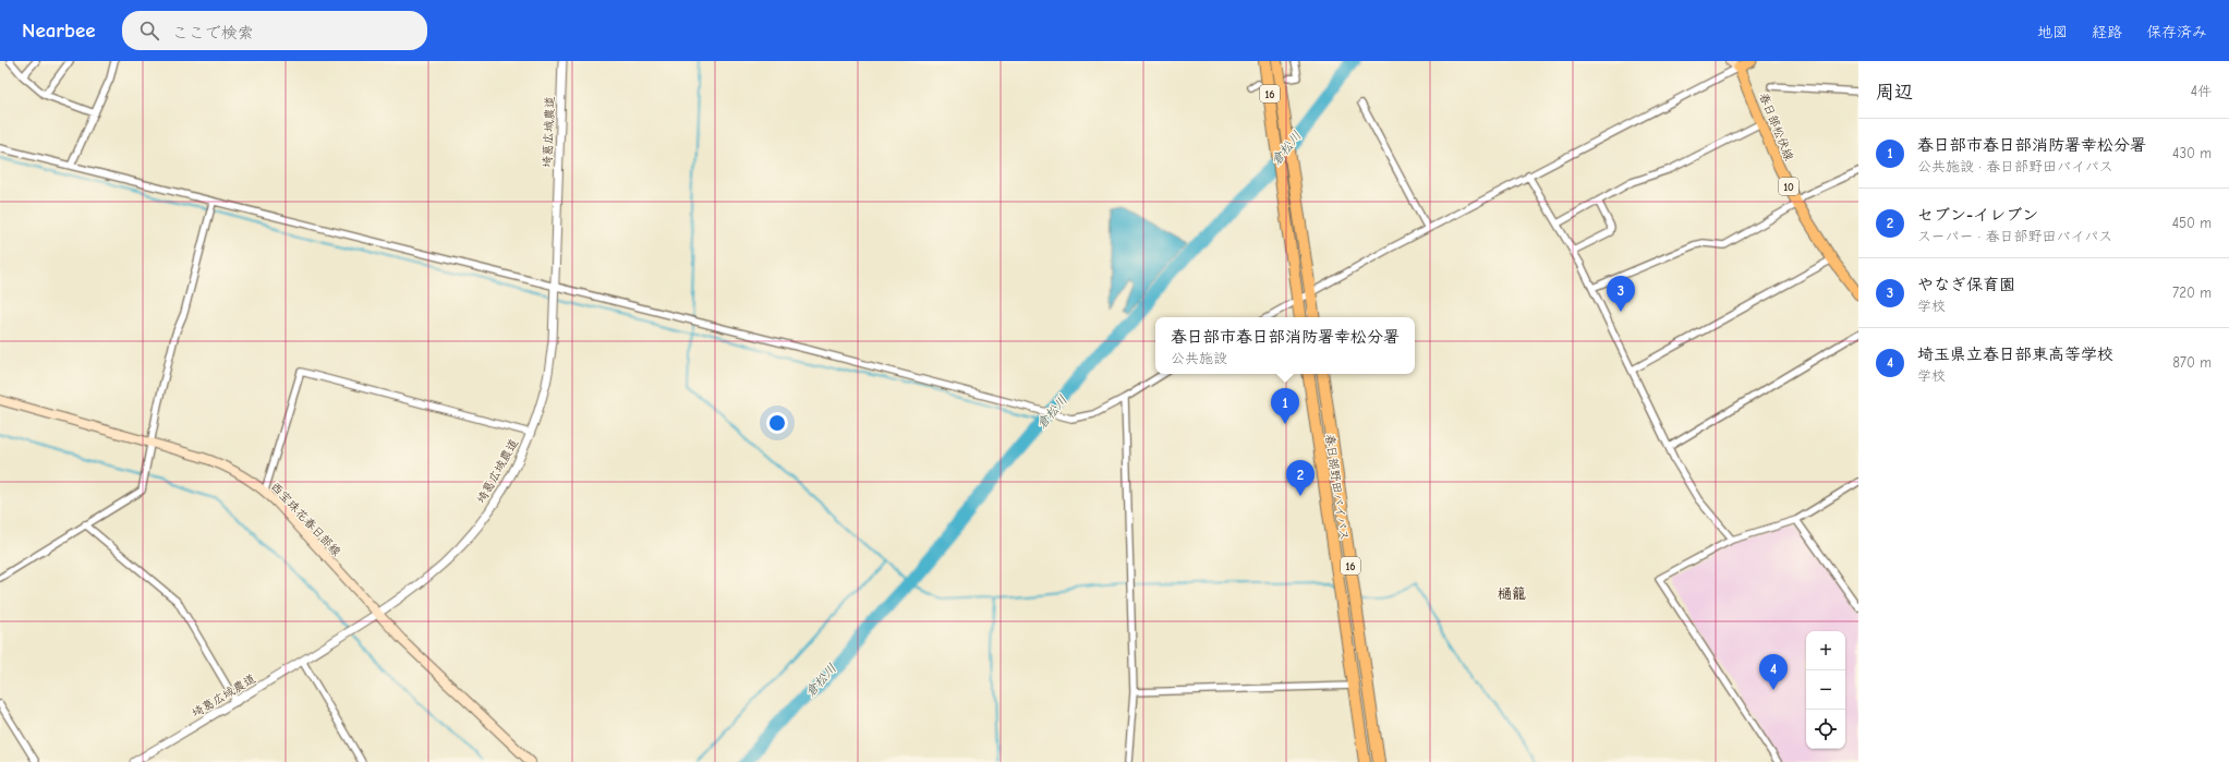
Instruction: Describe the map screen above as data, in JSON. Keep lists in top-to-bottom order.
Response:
{
  "streets": {
    "highway": ["16", "春日部野田バイパス"],
    "main road": ["春日部松伏線", "10", "西宝珠花春日部線"],
    "street": ["埼葛広域農道"]
  },
  "crossings": [
    ["埼葛広域農道", "西宝珠花春日部線"]
  ],
  "districts": ["樋籠"],
  "water": ["倉松川"],
  "page": {
    "header": "Nearbee",
    "search": "ここで検索",
    "nav": ["地図", "経路", "保存済み"],
    "heading": ["周辺", "4件"],
    "list": [
      {
        "mark": "1",
        "name": "春日部市春日部消防署幸松分署",
        "note": "公共施設 · 春日部野田バイパス",
        "value": "430 m"
      },
      {
        "mark": "2",
        "name": "セブン-イレブン",
        "note": "スーパー · 春日部野田バイパス",
        "value": "450 m"
      },
      {
        "mark": "3",
        "name": "やなぎ保育園",
        "note": "学校",
        "value": "720 m"
      },
      {
        "mark": "4",
        "name": "埼玉県立春日部東高等学校",
        "note": "学校",
        "value": "870 m"
      }
    ],
    "pins": [
      "3",
      "1",
      "2",
      "4"
    ],
    "popup": ["春日部市春日部消防署幸松分署", "公共施設"],
    "map_buttons": ["+", "−"]
  }
}
